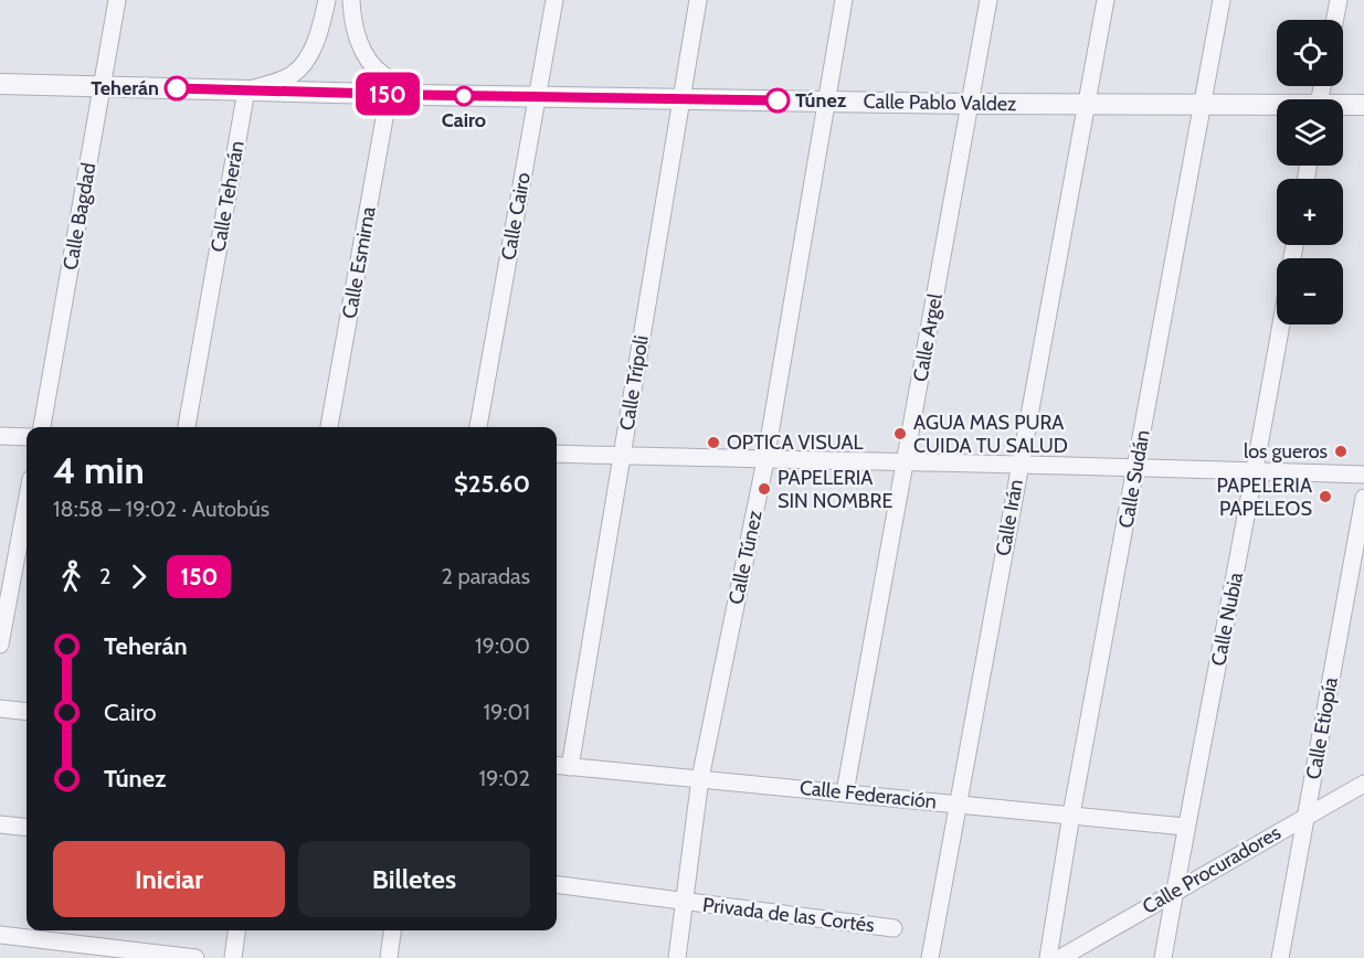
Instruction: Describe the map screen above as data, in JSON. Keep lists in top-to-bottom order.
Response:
{
  "streets": {
    "street": [
      "Calle Pablo Valdez",
      "Calle Teherán",
      "Calle Bagdad",
      "Calle Cairo",
      "Calle Esmirna",
      "Calle Argel",
      "Calle Trípoli",
      "Calle Sudán",
      "Calle Irán",
      "Calle Túnez",
      "Calle Nubia",
      "Calle Etiopía",
      "Calle Federación",
      "Calle Procuradores",
      "Privada de las Cortés"
    ]
  },
  "crossings": [
    ["Calle Pablo Valdez", "Calle Teherán"],
    ["Calle Pablo Valdez", "Calle Bagdad"],
    ["Calle Pablo Valdez", "Calle Cairo"],
    ["Calle Pablo Valdez", "Calle Esmirna"],
    ["Calle Pablo Valdez", "Calle Argel"],
    ["Calle Pablo Valdez", "Calle Trípoli"],
    ["Calle Pablo Valdez", "Calle Sudán"],
    ["Calle Pablo Valdez", "Calle Irán"],
    ["Calle Pablo Valdez", "Calle Túnez"],
    ["Calle Argel", "Calle Federación"],
    ["Calle Trípoli", "Calle Federación"],
    ["Calle Sudán", "Calle Federación"],
    ["Calle Irán", "Calle Federación"],
    ["Calle Túnez", "Calle Federación"],
    ["Calle Túnez", "Privada de las Cortés"],
    ["Calle Nubia", "Calle Federación"],
    ["Calle Nubia", "Calle Procuradores"],
    ["Calle Etiopía", "Calle Procuradores"]
  ],
  "places": [
    "Teherán",
    "Cairo",
    "Túnez",
    "AGUA MAS PURA CUIDA TU SALUD",
    "OPTICA VISUAL",
    "los gueros",
    "PAPELERIA SIN NOMBRE",
    "PAPELERIA PAPELEOS"
  ],
  "lines": ["bus line 150"],
  "page": {
    "on_map": "150",
    "map_buttons": ["+", "−"],
    "heading": ["4 min", "18:58 – 19:02 · Autobús", "$25.60"],
    "legs": ["2", "150", "2 paradas"],
    "list": [
      {
        "name": "Teherán",
        "value": "19:00"
      },
      {
        "name": "Cairo",
        "value": "19:01"
      },
      {
        "name": "Túnez",
        "value": "19:02"
      }
    ],
    "buttons": ["Iniciar", "Billetes"]
  }
}
